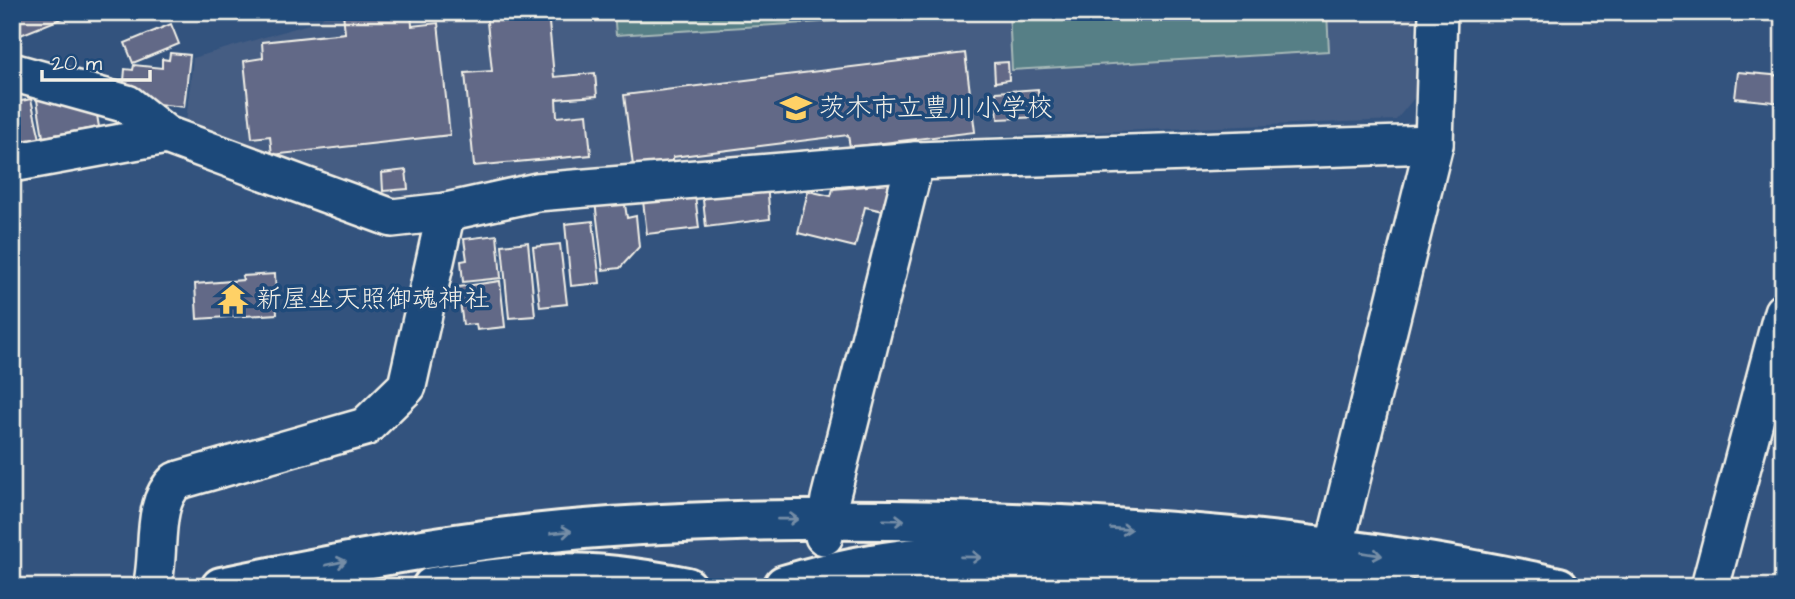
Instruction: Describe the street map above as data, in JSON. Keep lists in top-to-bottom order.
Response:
{
  "places": {
    "school or university": ["茨木市立豊川小学校"],
    "temple": ["新屋坐天照御魂神社"]
  },
  "scale_bar": "20 m"
}
